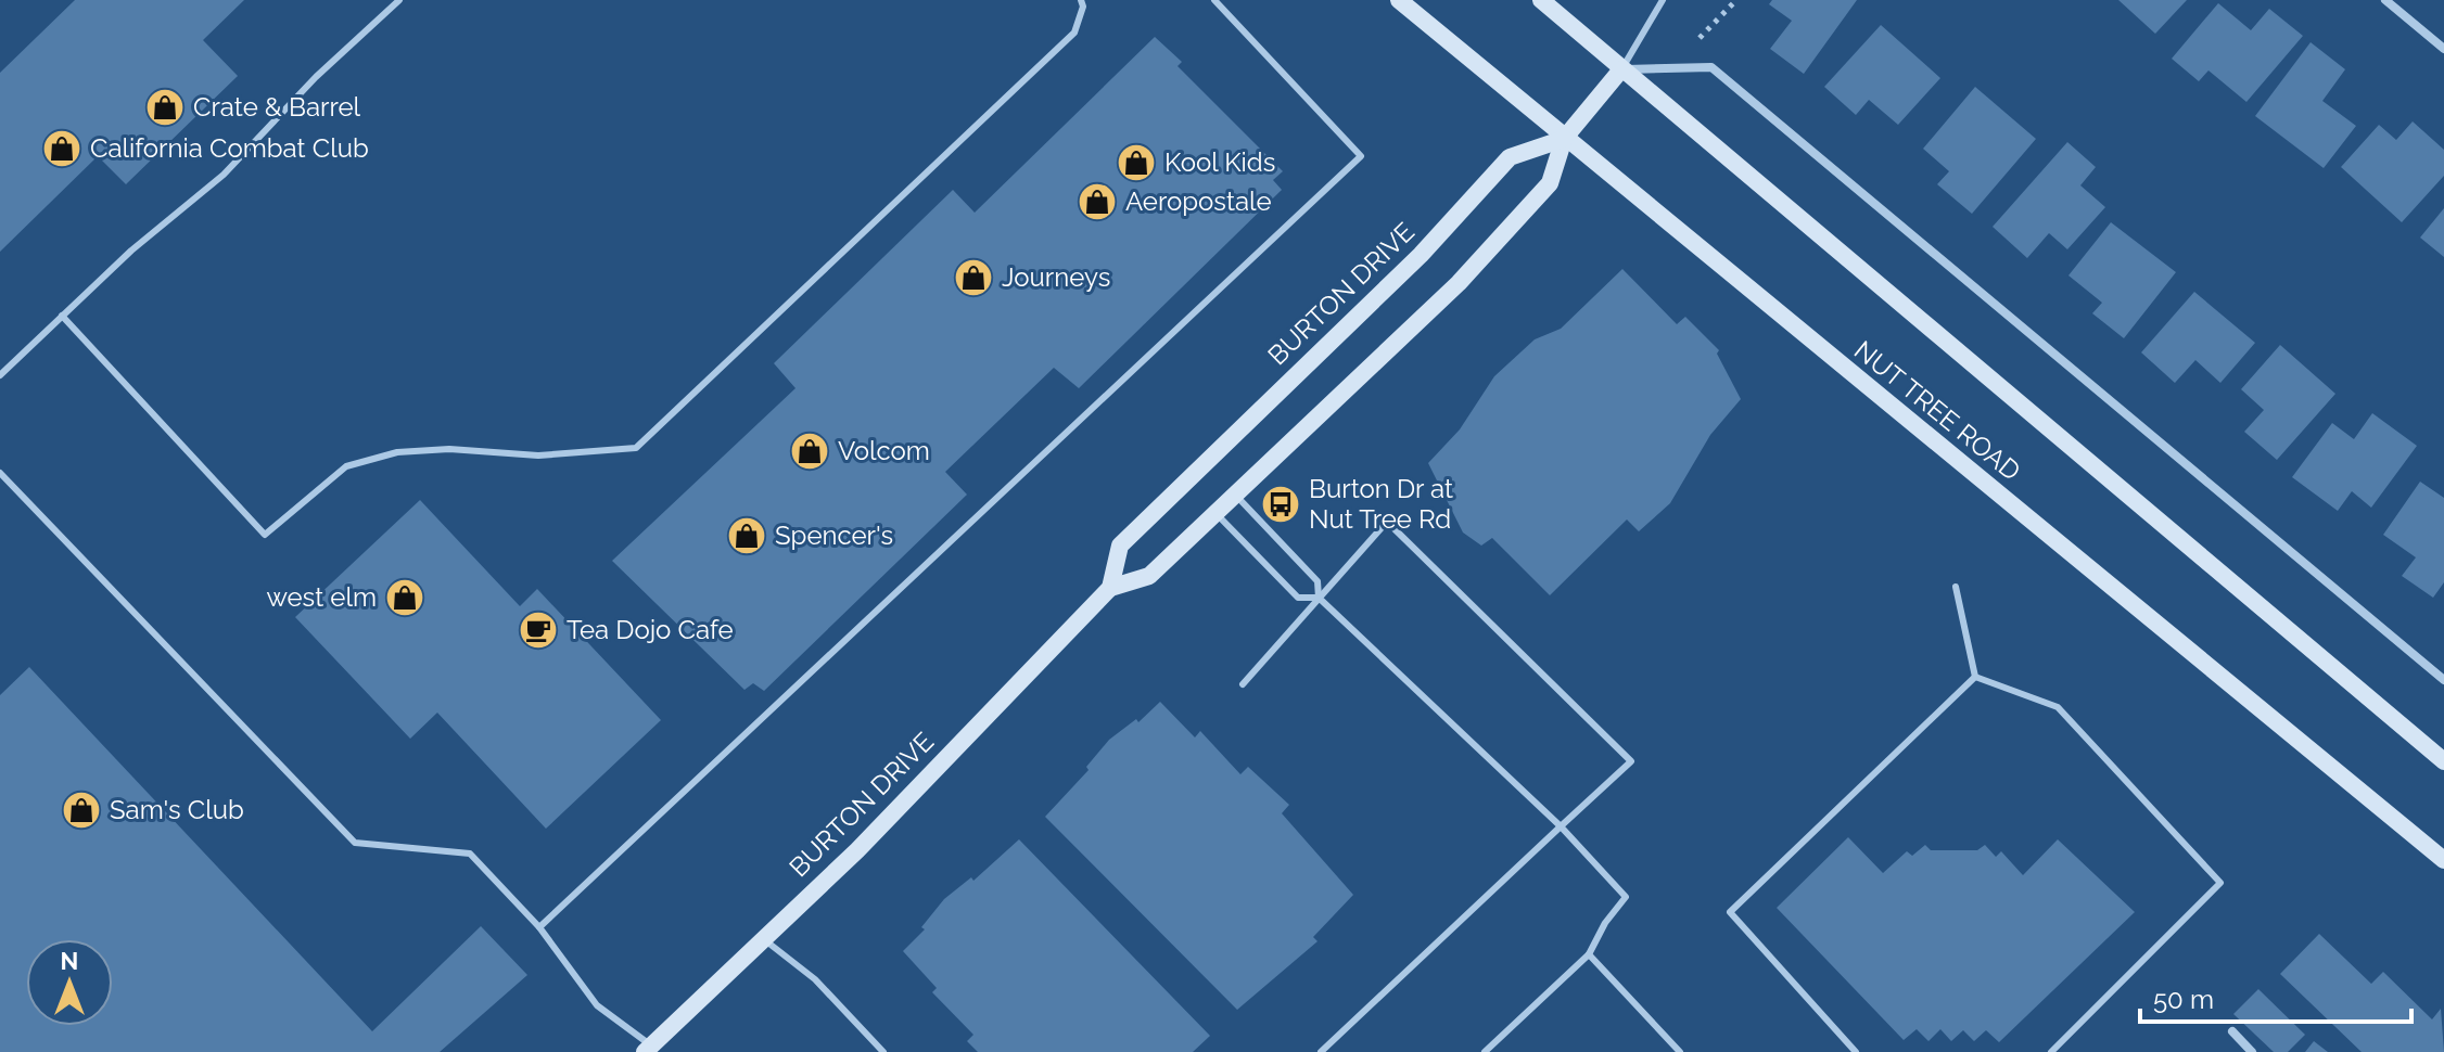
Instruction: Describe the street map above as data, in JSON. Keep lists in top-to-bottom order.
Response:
{
  "streets": {
    "main road": ["BURTON DRIVE", "NUT TREE ROAD"]
  },
  "crossings": [
    ["BURTON DRIVE", "NUT TREE ROAD"]
  ],
  "places": {
    "shop": [
      "Crate & Barrel",
      "California Combat Club",
      "Kool Kids",
      "Aeropostale",
      "Journeys",
      "Volcom",
      "Spencer's",
      "west elm",
      "Sam's Club"
    ],
    "bus stop": ["Burton Dr at Nut Tree Rd"],
    "cafe": ["Tea Dojo Cafe"]
  },
  "scale_bar": "50 m",
  "north": "top"
}
